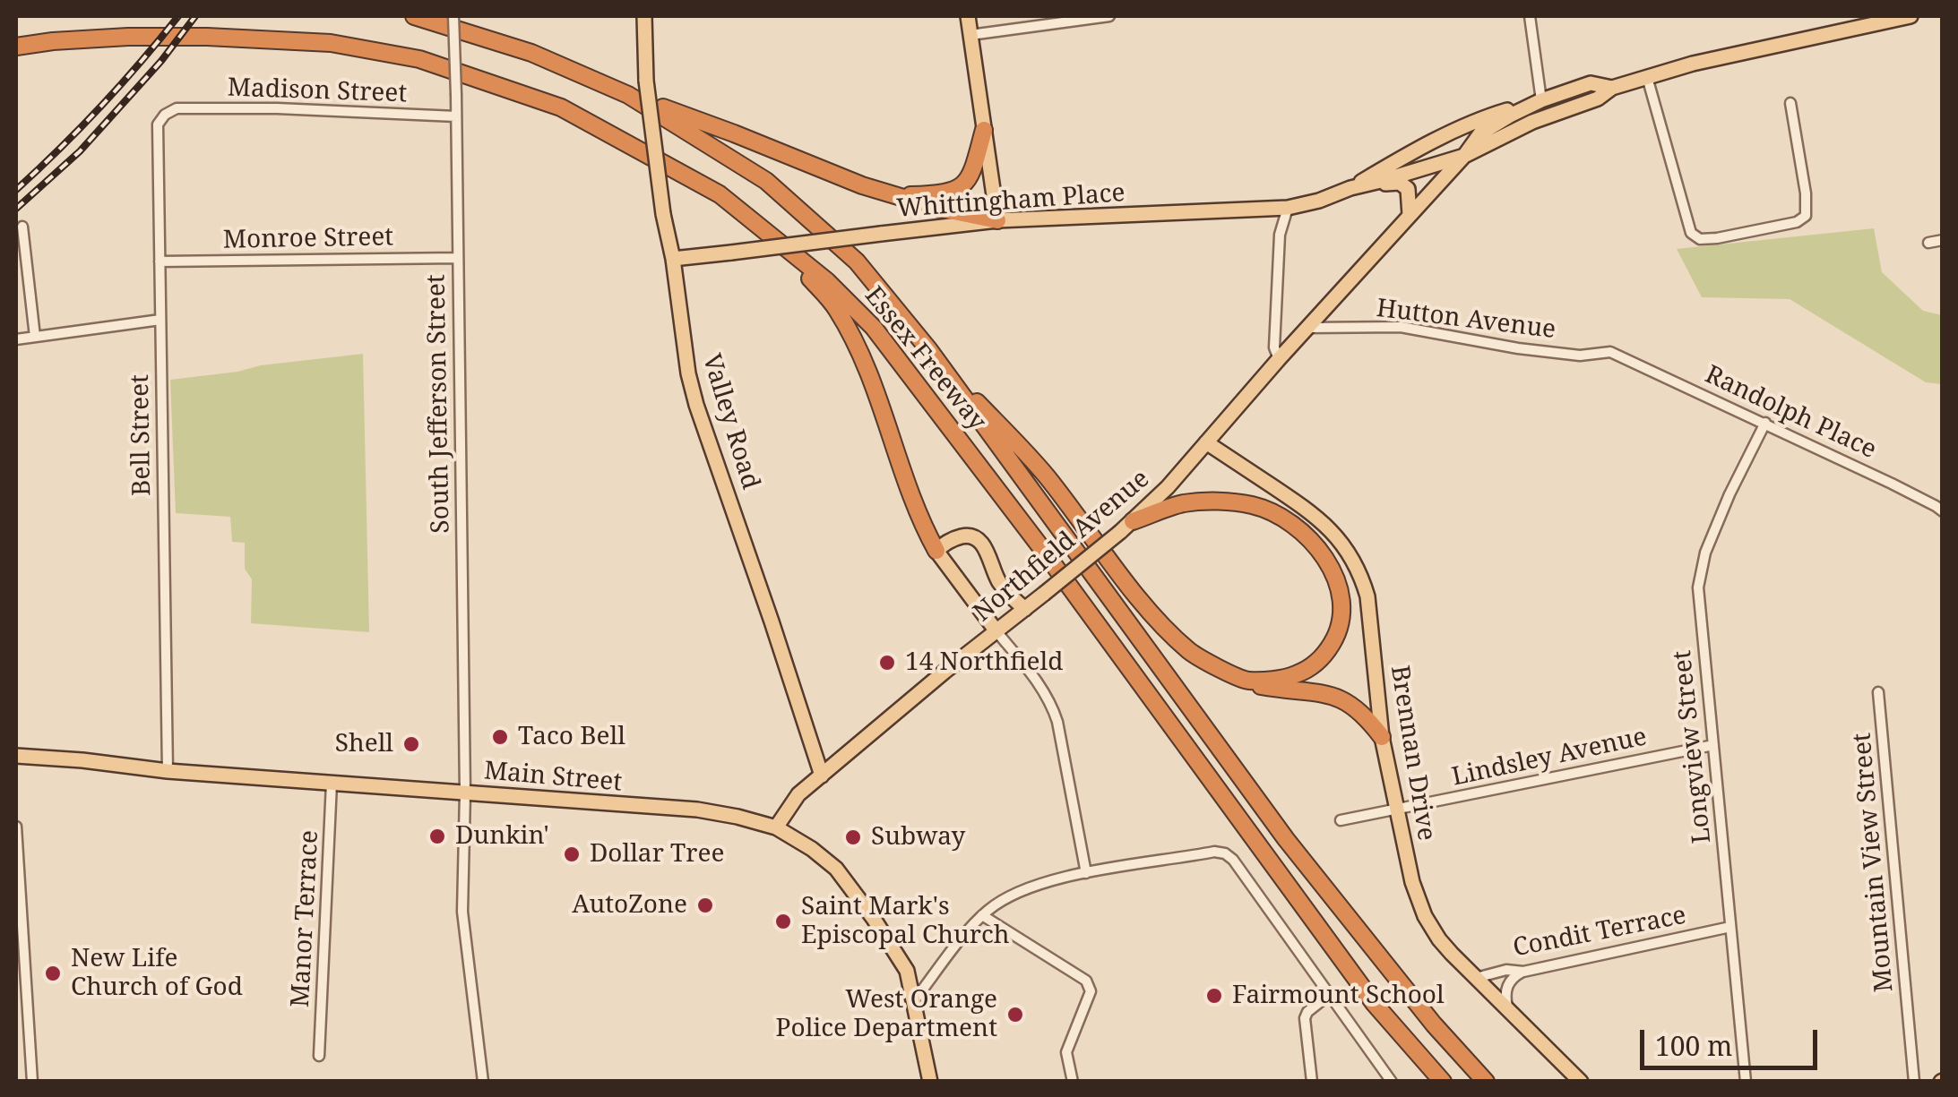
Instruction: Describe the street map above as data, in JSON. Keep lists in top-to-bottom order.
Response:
{
  "streets": {
    "highway": ["Essex Freeway"],
    "main road": [
      "Whittingham Place",
      "Valley Road",
      "Northfield Avenue",
      "Brennan Drive",
      "Main Street"
    ],
    "street": [
      "Madison Street",
      "Monroe Street",
      "Hutton Avenue",
      "South Jefferson Street",
      "Randolph Place",
      "Bell Street",
      "Longview Street",
      "Lindsley Avenue",
      "Mountain View Street",
      "Manor Terrace",
      "Condit Terrace"
    ]
  },
  "crossings": [
    ["Madison Street", "South Jefferson Street"],
    ["Madison Street", "Bell Street"],
    ["Whittingham Place", "Valley Road"],
    ["Whittingham Place", "Northfield Avenue"],
    ["Monroe Street", "South Jefferson Street"],
    ["Monroe Street", "Bell Street"],
    ["Hutton Avenue", "Randolph Place"],
    ["Hutton Avenue", "Northfield Avenue"],
    ["South Jefferson Street", "Main Street"],
    ["Randolph Place", "Longview Street"],
    ["Valley Road", "Northfield Avenue"],
    ["Bell Street", "Main Street"],
    ["Northfield Avenue", "Brennan Drive"],
    ["Northfield Avenue", "Main Street"],
    ["Longview Street", "Lindsley Avenue"],
    ["Longview Street", "Condit Terrace"],
    ["Brennan Drive", "Lindsley Avenue"],
    ["Brennan Drive", "Condit Terrace"],
    ["Main Street", "Manor Terrace"]
  ],
  "places": [
    "14 Northfield",
    "Taco Bell",
    "Shell",
    "Dunkin'",
    "Subway",
    "Dollar Tree",
    "AutoZone",
    "Saint Mark's Episcopal Church",
    "New Life Church of God",
    "Fairmount School",
    "West Orange Police Department"
  ],
  "scale_bar": "100 m"
}
